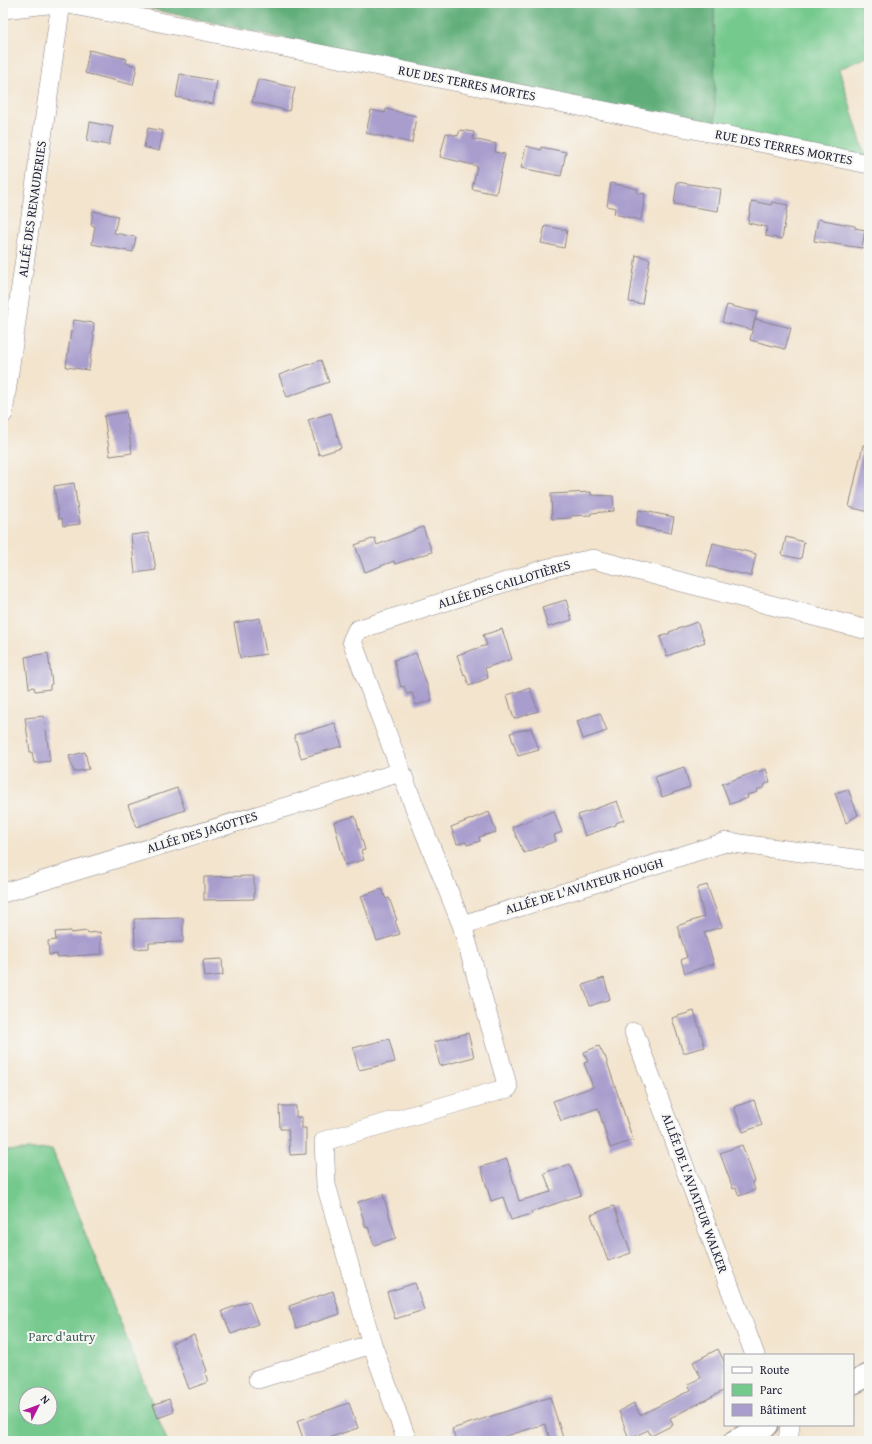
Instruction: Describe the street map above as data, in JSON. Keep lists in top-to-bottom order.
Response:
{
  "streets": {
    "street": [
      "RUE DES TERRES MORTES",
      "ALLÉE DES RENAUDERIES",
      "ALLÉE DES CAILLOTIÈRES",
      "ALLÉE DES JAGOTTES",
      "ALLÉE DE L'AVIATEUR HOUGH",
      "ALLÉE DE L'AVIATEUR WALKER"
    ]
  },
  "crossings": [
    ["RUE DES TERRES MORTES", "ALLÉE DES RENAUDERIES"],
    ["ALLÉE DES CAILLOTIÈRES", "ALLÉE DES JAGOTTES"]
  ],
  "parks": ["Parc d'autry"],
  "legend": ["Route", "Parc", "Bâtiment"],
  "north": "top right"
}
